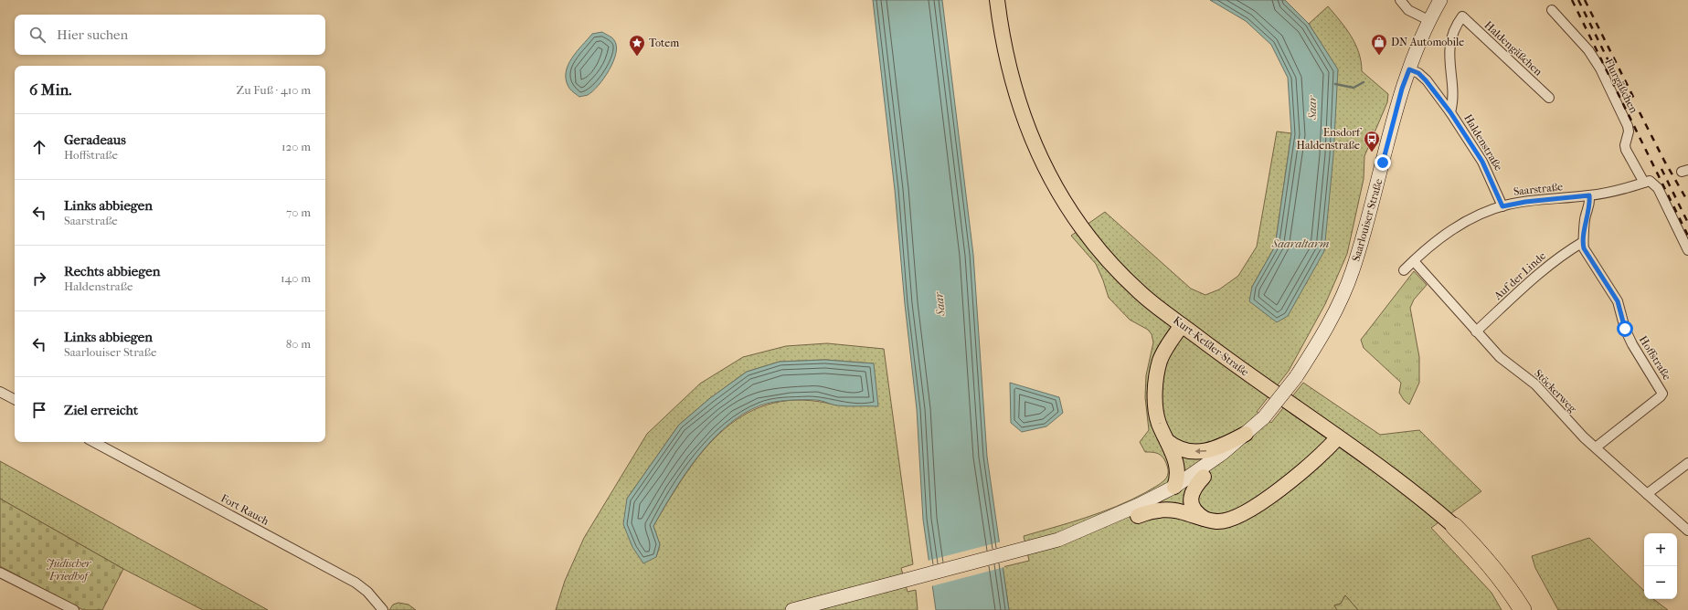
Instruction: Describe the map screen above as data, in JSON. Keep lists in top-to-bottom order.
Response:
{
  "streets": {
    "main road": ["Saarlouiser Straße", "Kurt-Keßler-Straße"],
    "street": [
      "Haldengäßchen",
      "Flurgäßchen",
      "Haldenstraße",
      "Saarstraße",
      "Auf der Linde",
      "Hoffstraße",
      "Stöckerweg",
      "Fort Rauch"
    ]
  },
  "crossings": [
    ["Haldengäßchen", "Haldenstraße"],
    ["Flurgäßchen", "Saarstraße"],
    ["Haldenstraße", "Saarstraße"],
    ["Haldenstraße", "Saarlouiser Straße"],
    ["Saarstraße", "Hoffstraße"],
    ["Saarstraße", "Stöckerweg"],
    ["Auf der Linde", "Hoffstraße"],
    ["Auf der Linde", "Stöckerweg"],
    ["Hoffstraße", "Stöckerweg"]
  ],
  "water": ["Saar", "Saaraltarm"],
  "parks": ["Jüdischer Friedhof"],
  "places": {
    "shop": ["DN Automobile"],
    "place": ["Totem"],
    "bus stop": ["Ensdorf Haldenstraße"]
  },
  "page": {
    "search": "Hier suchen",
    "heading": ["6 Min.", "Zu Fuß · 410 m"],
    "list": [
      ["Geradeaus", "Hoffstraße", "120 m"],
      ["Links abbiegen", "Saarstraße", "70 m"],
      ["Rechts abbiegen", "Haldenstraße", "140 m"],
      ["Links abbiegen", "Saarlouiser Straße", "80 m"],
      "Ziel erreicht"
    ],
    "map_buttons": ["+", "−"]
  }
}
